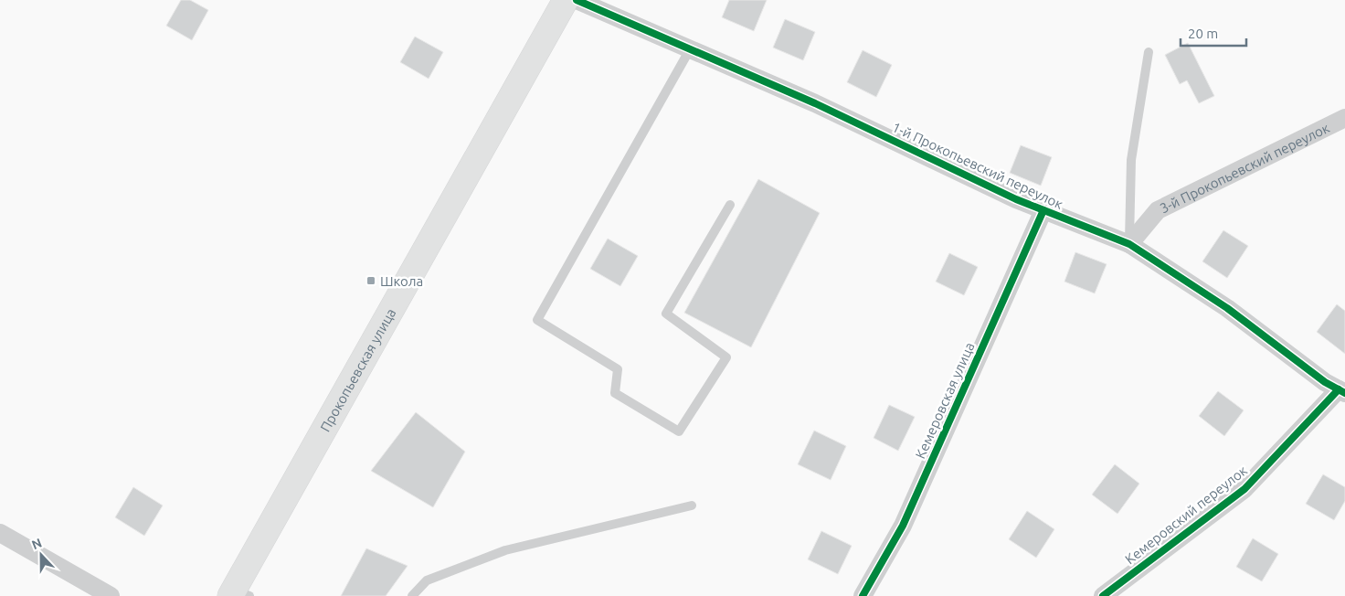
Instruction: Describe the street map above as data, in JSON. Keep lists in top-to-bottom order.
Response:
{
  "streets": {
    "main road": ["Прокопьевская улица"],
    "street": [
      "1-й Прокопьевский переулок",
      "3-й Прокопьевский переулок",
      "Кемеровская улица",
      "Кемеровский переулок"
    ]
  },
  "crossings": [
    ["1-й Прокопьевский переулок", "3-й Прокопьевский переулок"],
    ["1-й Прокопьевский переулок", "Кемеровская улица"],
    ["1-й Прокопьевский переулок", "Кемеровский переулок"]
  ],
  "places": {
    "transit": ["Школа"]
  },
  "scale_bar": "20 m",
  "north": "top"
}
